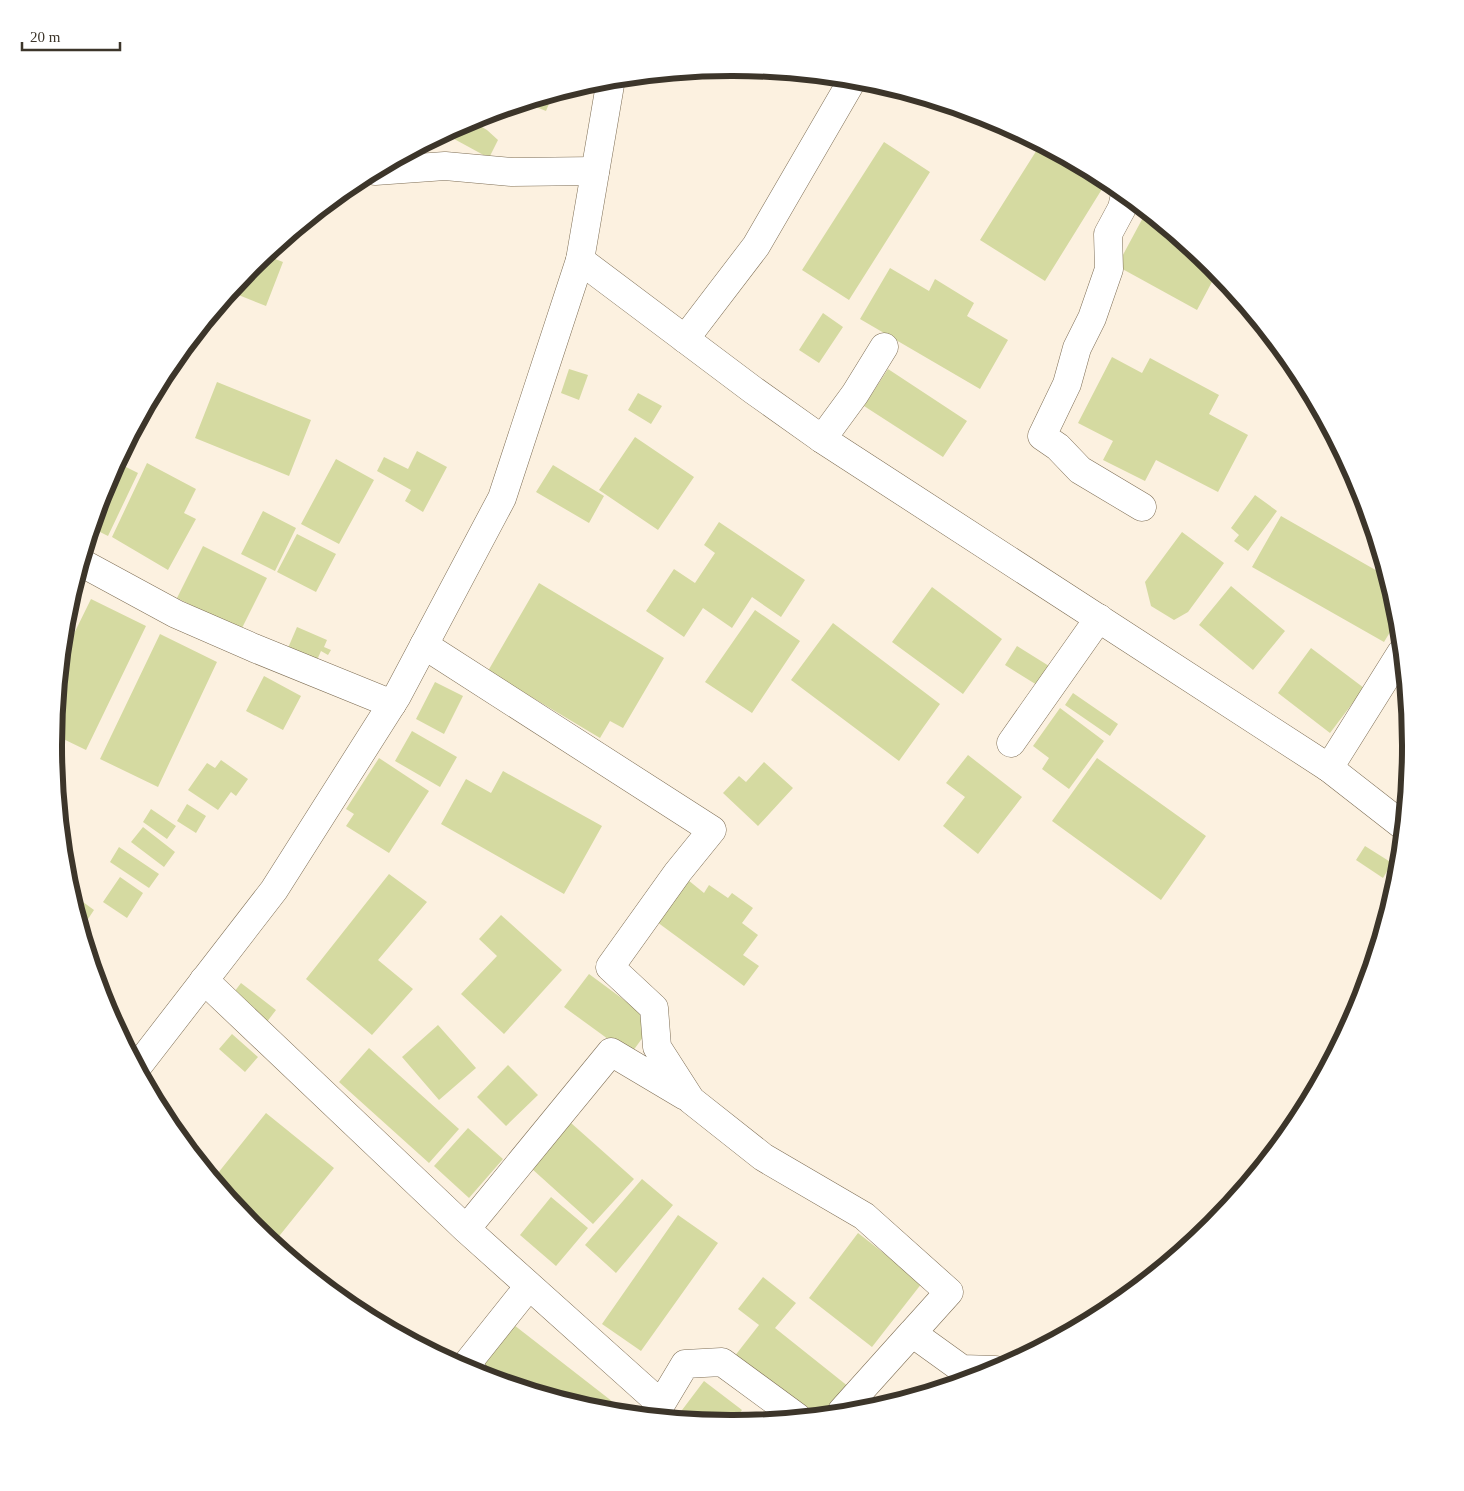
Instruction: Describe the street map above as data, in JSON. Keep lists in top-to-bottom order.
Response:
{
  "scale_bar": "20 m"
}
